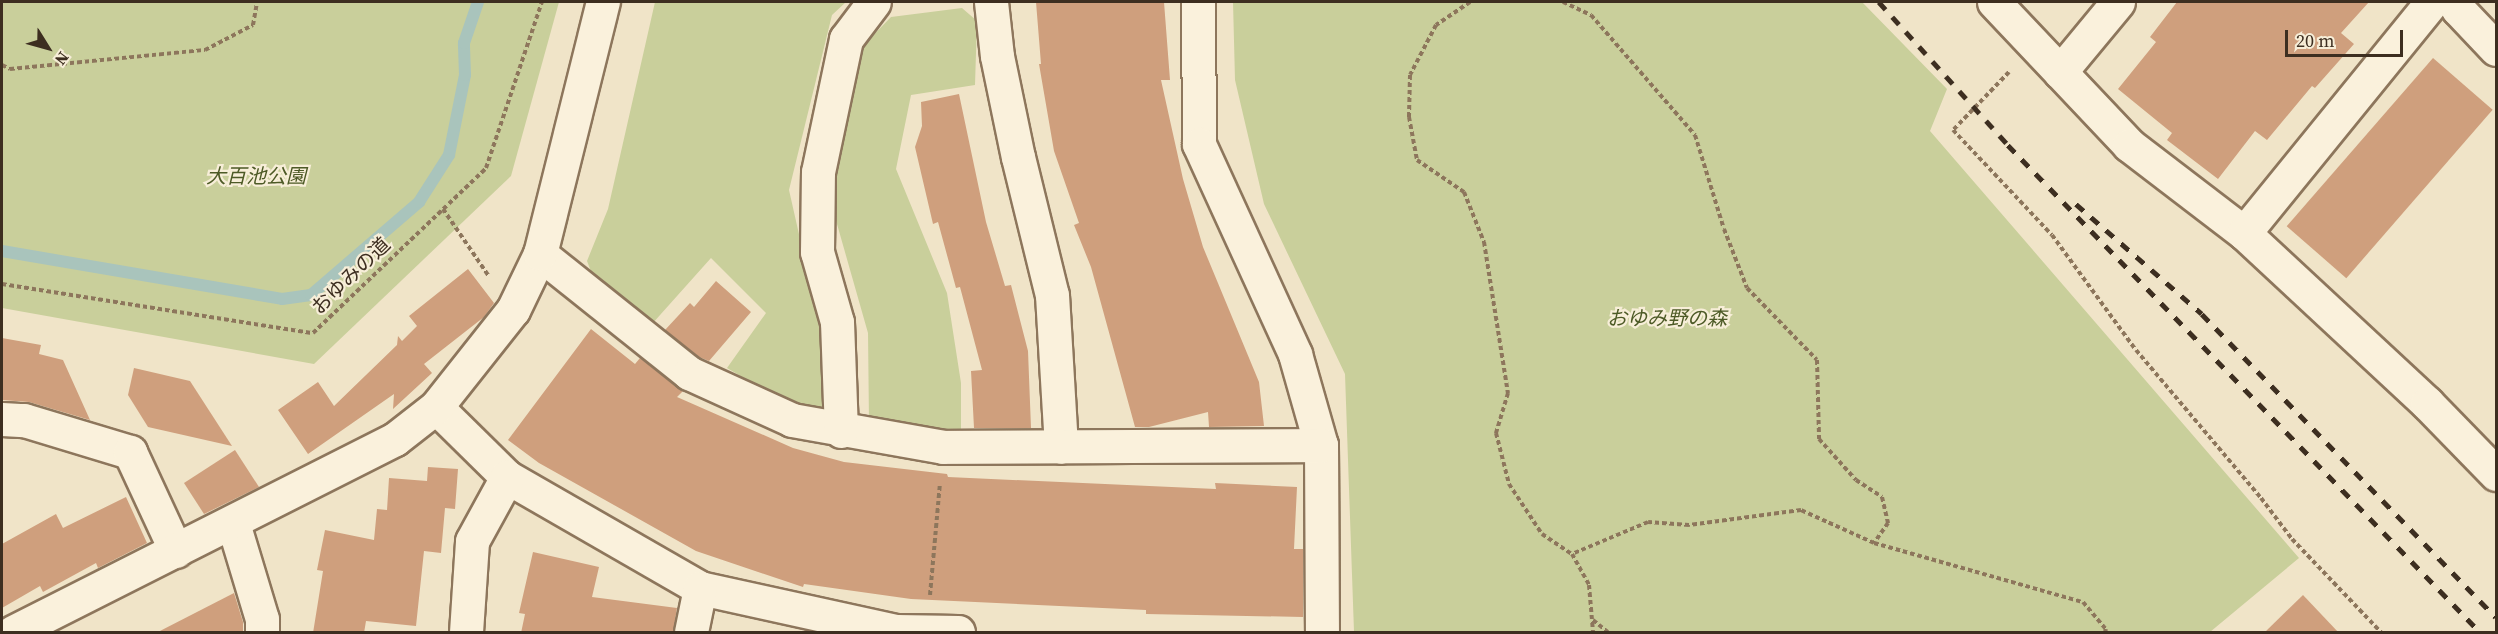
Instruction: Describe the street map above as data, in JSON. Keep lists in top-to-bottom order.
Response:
{
  "streets": {
    "path": ["おゆみの道"]
  },
  "parks": ["大百池公園", "おゆみ野の森"],
  "scale_bar": "20 m",
  "north": "bottom right"
}
